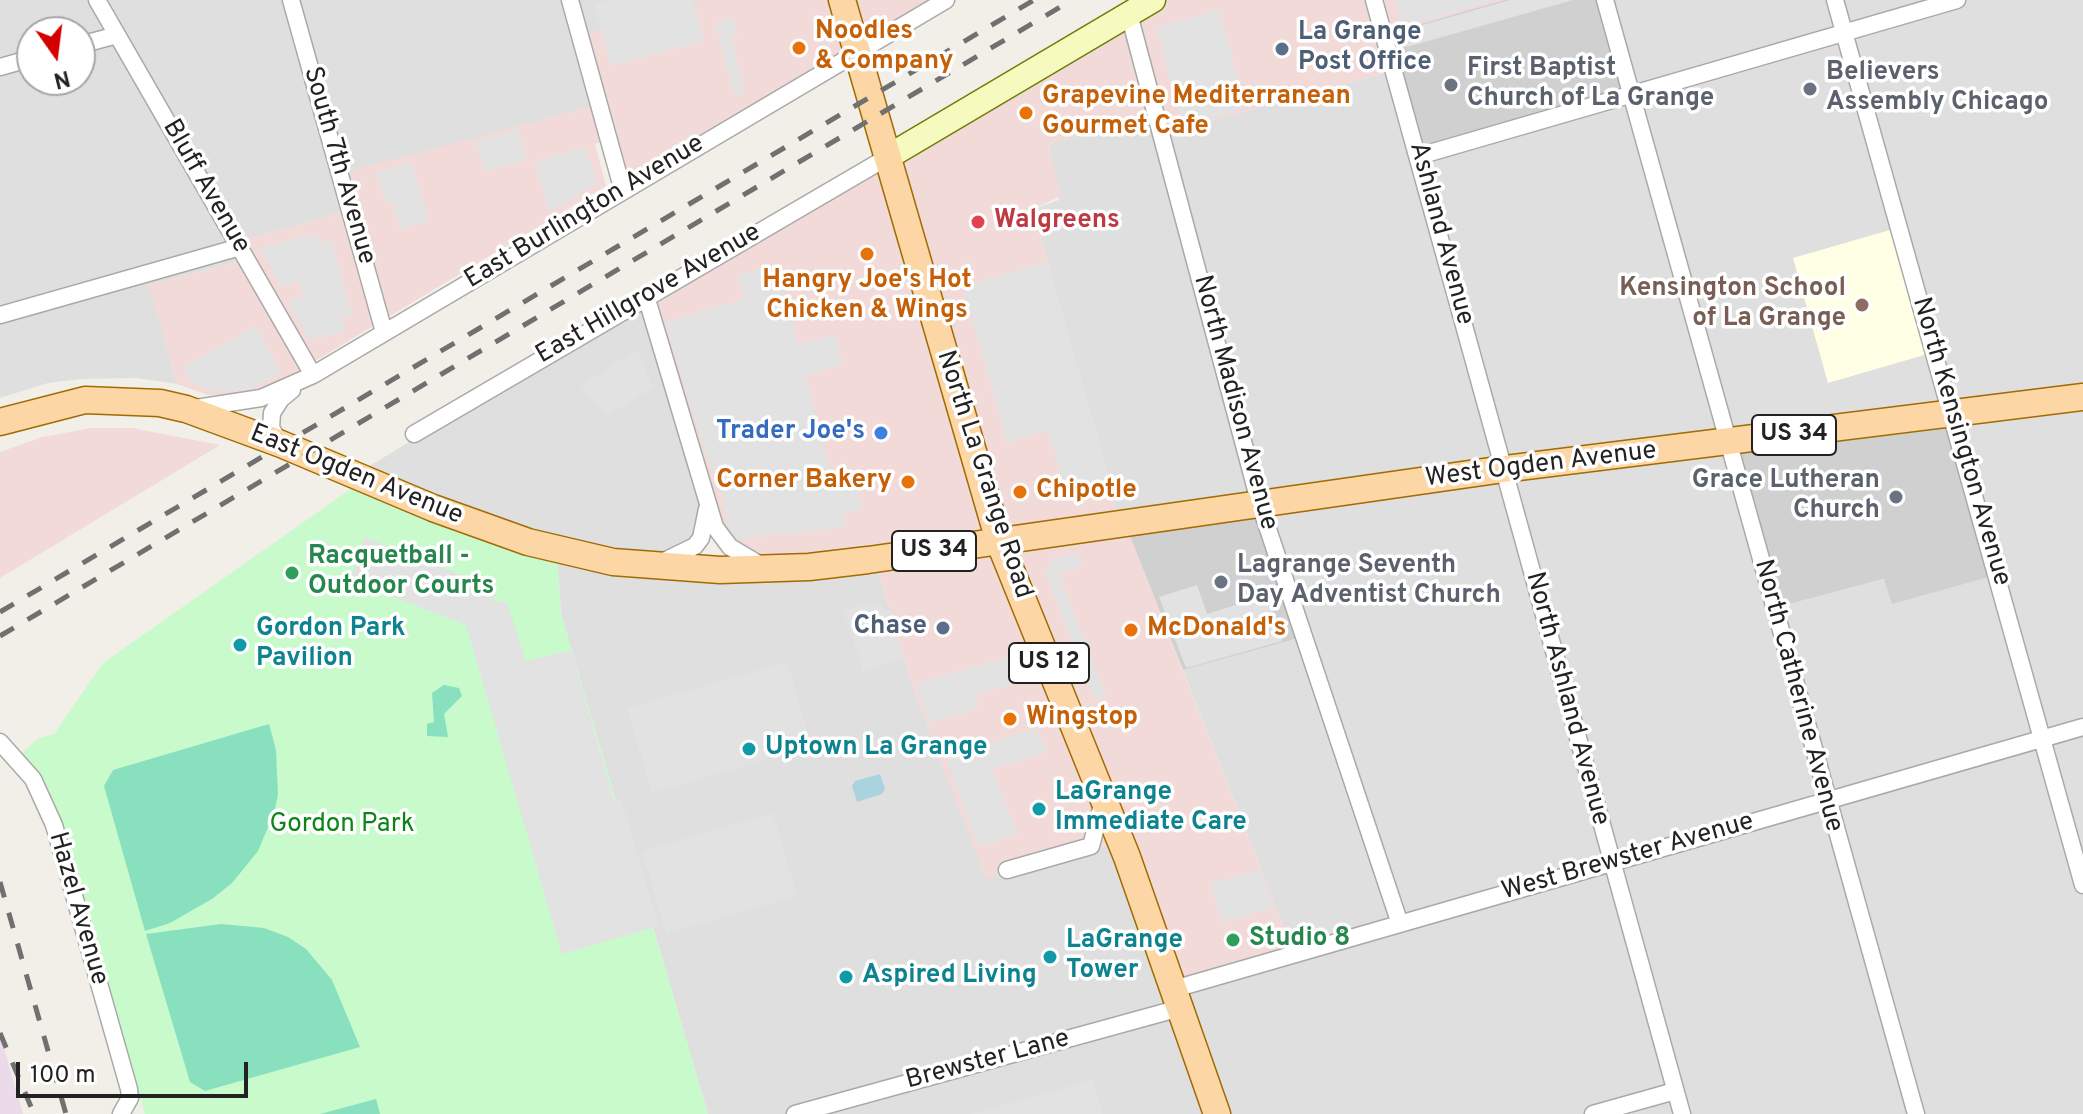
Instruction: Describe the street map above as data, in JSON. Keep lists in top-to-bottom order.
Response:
{
  "streets": {
    "main road": [
      "US 34",
      "West Ogden Avenue",
      "North La Grange Road",
      "East Ogden Avenue",
      "US 12"
    ],
    "street": [
      "South 7th Avenue",
      "Bluff Avenue",
      "East Burlington Avenue",
      "Ashland Avenue",
      "East Hillgrove Avenue",
      "North Madison Avenue",
      "North Kensington Avenue",
      "North Catherine Avenue",
      "North Ashland Avenue",
      "West Brewster Avenue",
      "Hazel Avenue",
      "Brewster Lane"
    ]
  },
  "crossings": [
    ["South 7th Avenue", "East Burlington Avenue"],
    ["Bluff Avenue", "East Burlington Avenue"],
    ["East Burlington Avenue", "East Ogden Avenue"],
    ["East Burlington Avenue", "US 12"],
    ["Ashland Avenue", "West Ogden Avenue"],
    ["Ashland Avenue", "North Ashland Avenue"],
    ["East Hillgrove Avenue", "North La Grange Road"],
    ["East Hillgrove Avenue", "US 12"],
    ["North Madison Avenue", "West Ogden Avenue"],
    ["North Madison Avenue", "West Brewster Avenue"],
    ["North Kensington Avenue", "West Ogden Avenue"],
    ["North Kensington Avenue", "West Brewster Avenue"],
    ["West Ogden Avenue", "North La Grange Road"],
    ["West Ogden Avenue", "East Ogden Avenue"],
    ["West Ogden Avenue", "North Catherine Avenue"],
    ["West Ogden Avenue", "North Ashland Avenue"],
    ["North La Grange Road", "East Ogden Avenue"],
    ["North La Grange Road", "US 12"],
    ["US 12", "West Brewster Avenue"],
    ["US 12", "Brewster Lane"],
    ["North Catherine Avenue", "West Brewster Avenue"],
    ["North Ashland Avenue", "West Brewster Avenue"],
    ["West Brewster Avenue", "Brewster Lane"]
  ],
  "parks": ["Gordon Park"],
  "places": [
    "Noodles & Company",
    "La Grange Post Office",
    "First Baptist Church of La Grange",
    "Believers Assembly Chicago",
    "Grapevine Mediterranean Gourmet Cafe",
    "Walgreens",
    "Hangry Joe's Hot Chicken & Wings",
    "Kensington School of La Grange",
    "Trader Joe's",
    "Corner Bakery",
    "Chipotle",
    "Grace Lutheran Church",
    "Racquetball - Outdoor Courts",
    "Lagrange Seventh Day Adventist Church",
    "Chase",
    "McDonald's",
    "Gordon Park Pavilion",
    "Wingstop",
    "Uptown La Grange",
    "LaGrange Immediate Care",
    "Studio 8",
    "LaGrange Tower",
    "Aspired Living"
  ],
  "scale_bar": "100 m",
  "north": "bottom"
}
